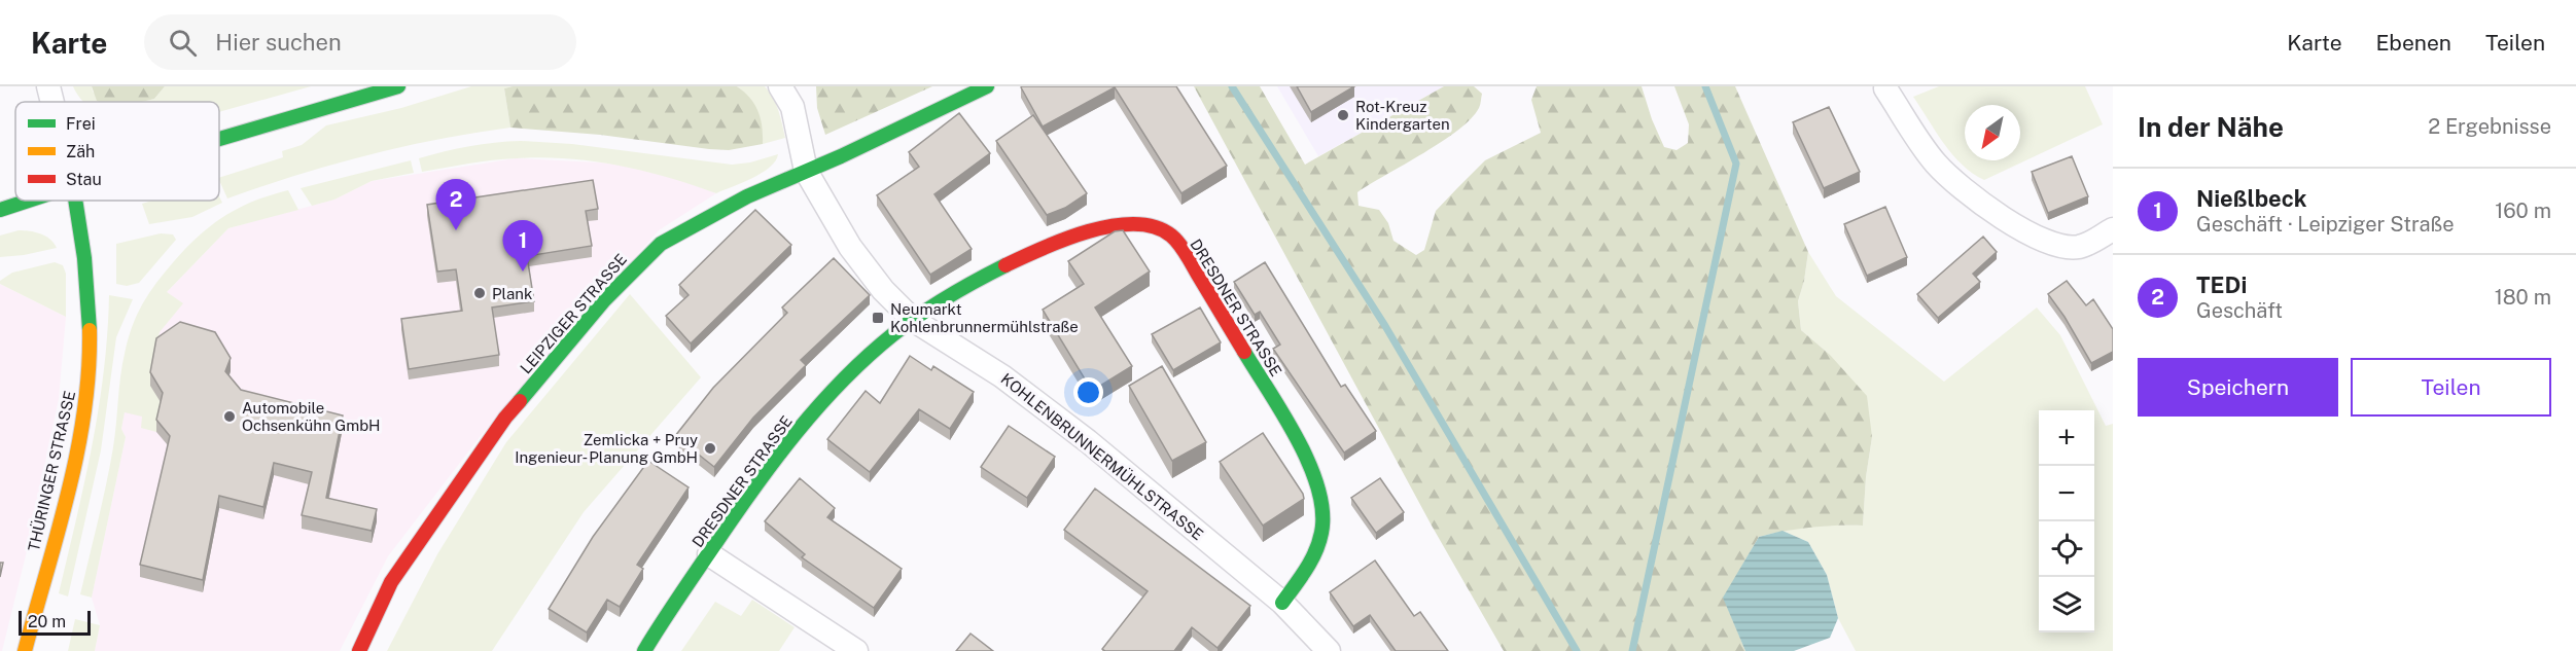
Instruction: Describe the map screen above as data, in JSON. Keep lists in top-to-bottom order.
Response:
{
  "streets": {
    "street": [
      "DRESDNER STRASSE",
      "LEIPZIGER STRASSE",
      "KOHLENBRUNNERMÜHLSTRASSE",
      "THÜRINGER STRASSE"
    ]
  },
  "crossings": [
    ["DRESDNER STRASSE", "KOHLENBRUNNERMÜHLSTRASSE"],
    ["LEIPZIGER STRASSE", "KOHLENBRUNNERMÜHLSTRASSE"]
  ],
  "places": {
    "other": [
      "Rot-Kreuz Kindergarten",
      "Plank",
      "Automobile Ochsenkühn GmbH",
      "Zemlicka + Pruy Ingenieur- Planung GmbH"
    ],
    "transit": ["Neumarkt Kohlenbrunnermühlstraße"]
  },
  "legend": ["Frei", "Zäh", "Stau"],
  "scale_bar": "20 m",
  "north": "bottom left",
  "page": {
    "header": "Karte",
    "search": "Hier suchen",
    "nav": ["Karte", "Ebenen", "Teilen"],
    "heading": ["In der Nähe", "2 Ergebnisse"],
    "list": [
      {
        "mark": "1",
        "name": "Nießlbeck",
        "note": "Geschäft · Leipziger Straße",
        "value": "160 m"
      },
      {
        "mark": "2",
        "name": "TEDi",
        "note": "Geschäft",
        "value": "180 m"
      }
    ],
    "pins": ["2", "1"],
    "buttons": ["Speichern", "Teilen"],
    "map_buttons": ["+", "−"],
    "scale": "20 m"
  }
}
